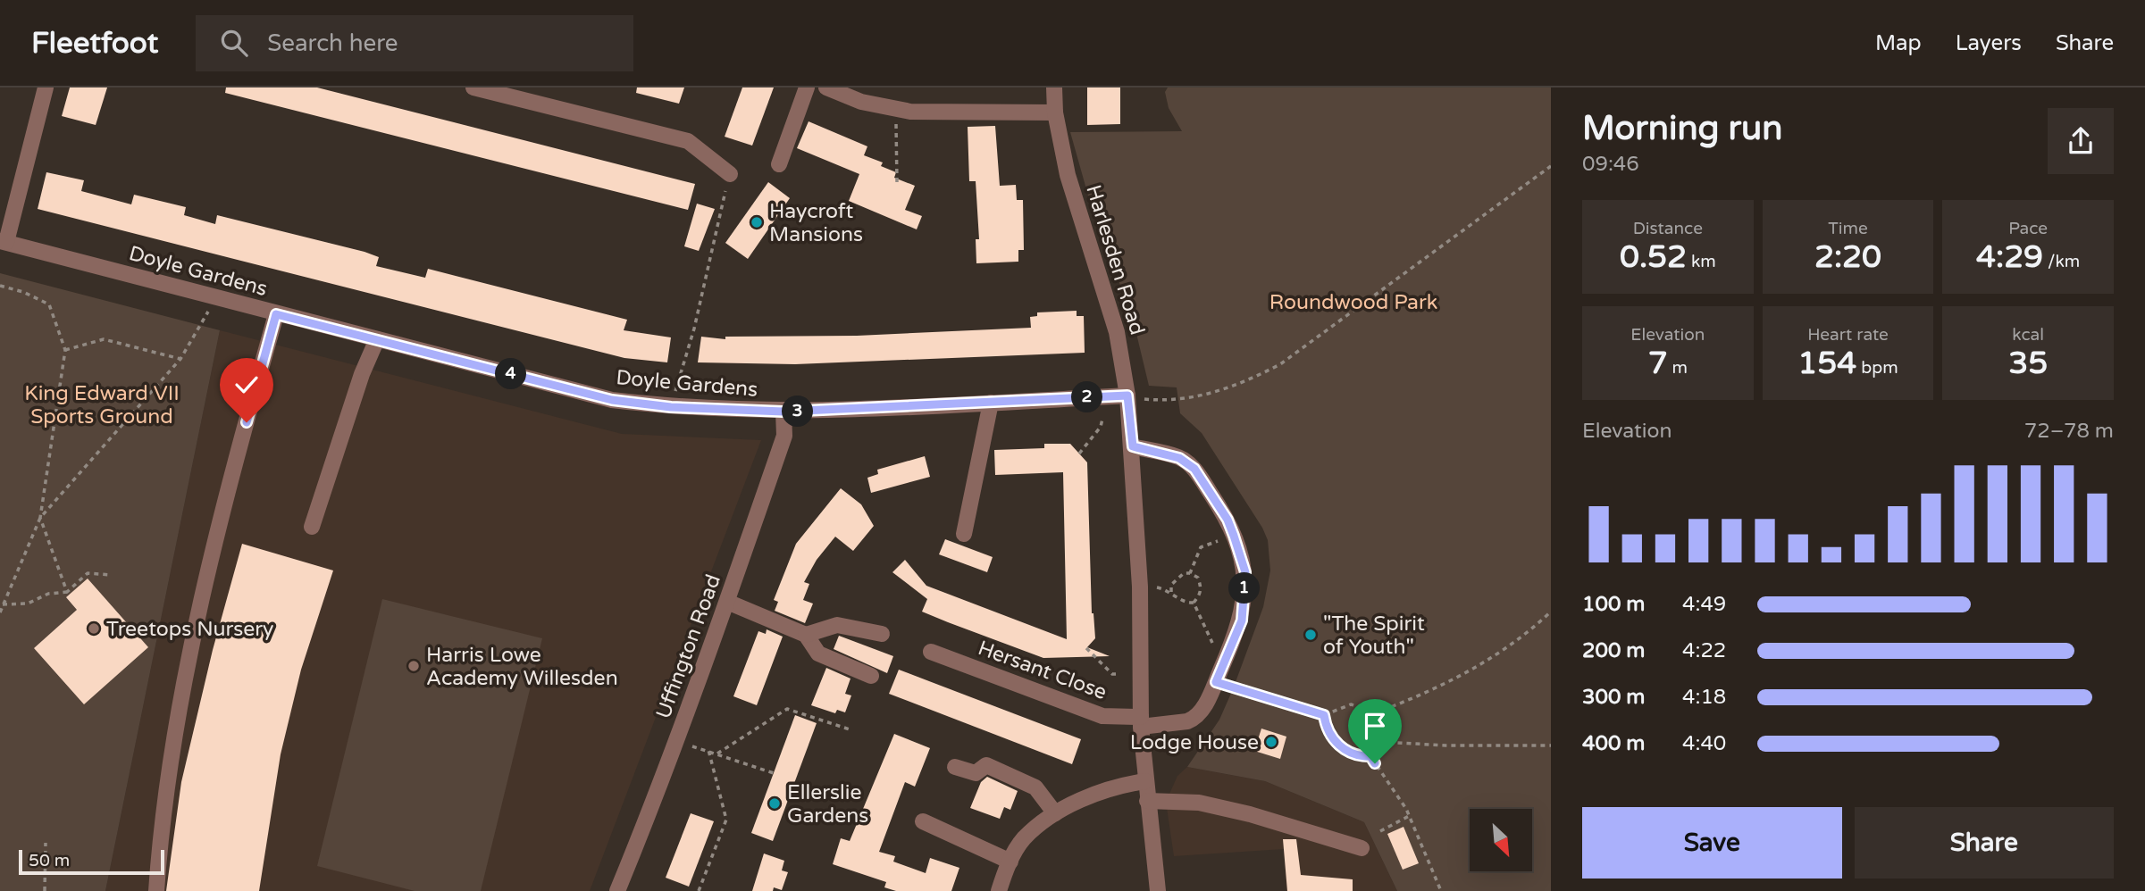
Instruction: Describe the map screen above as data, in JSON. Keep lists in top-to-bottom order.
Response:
{
  "streets": {
    "street": [
      "Harlesden Road",
      "Doyle Gardens",
      "Uffington Road",
      "Hersant Close"
    ]
  },
  "crossings": [
    ["Harlesden Road", "Doyle Gardens"],
    ["Harlesden Road", "Hersant Close"],
    ["Doyle Gardens", "Uffington Road"]
  ],
  "parks": ["Roundwood Park", "King Edward VII Sports Ground"],
  "places": [
    "Haycroft Mansions",
    "Treetops Nursery",
    "\"The Spirit of Youth\"",
    "Harris Lowe Academy Willesden",
    "Lodge House",
    "Ellerslie Gardens"
  ],
  "scale_bar": "50 m",
  "north": "bottom right",
  "page": {
    "header": "Fleetfoot",
    "search": "Search here",
    "nav": ["Map", "Layers", "Share"],
    "heading": ["Morning run", "09:46"],
    "stats": [
      ["Distance", "0.52 km"],
      ["Time", "2:20"],
      ["Pace", "4:29 /km"],
      ["Elevation", "7 m"],
      ["Heart rate", "154 bpm"],
      ["kcal", "35"]
    ],
    "pins": [
      "4",
      "2",
      "3",
      "1"
    ],
    "chart": ["Elevation", "72–78 m"],
    "list": [
      {
        "name": "100 m",
        "note": "4:49"
      },
      {
        "name": "200 m",
        "note": "4:22"
      },
      {
        "name": "300 m",
        "note": "4:18"
      },
      {
        "name": "400 m",
        "note": "4:40"
      }
    ],
    "buttons": ["Save", "Share"],
    "scale": "50 m"
  }
}
